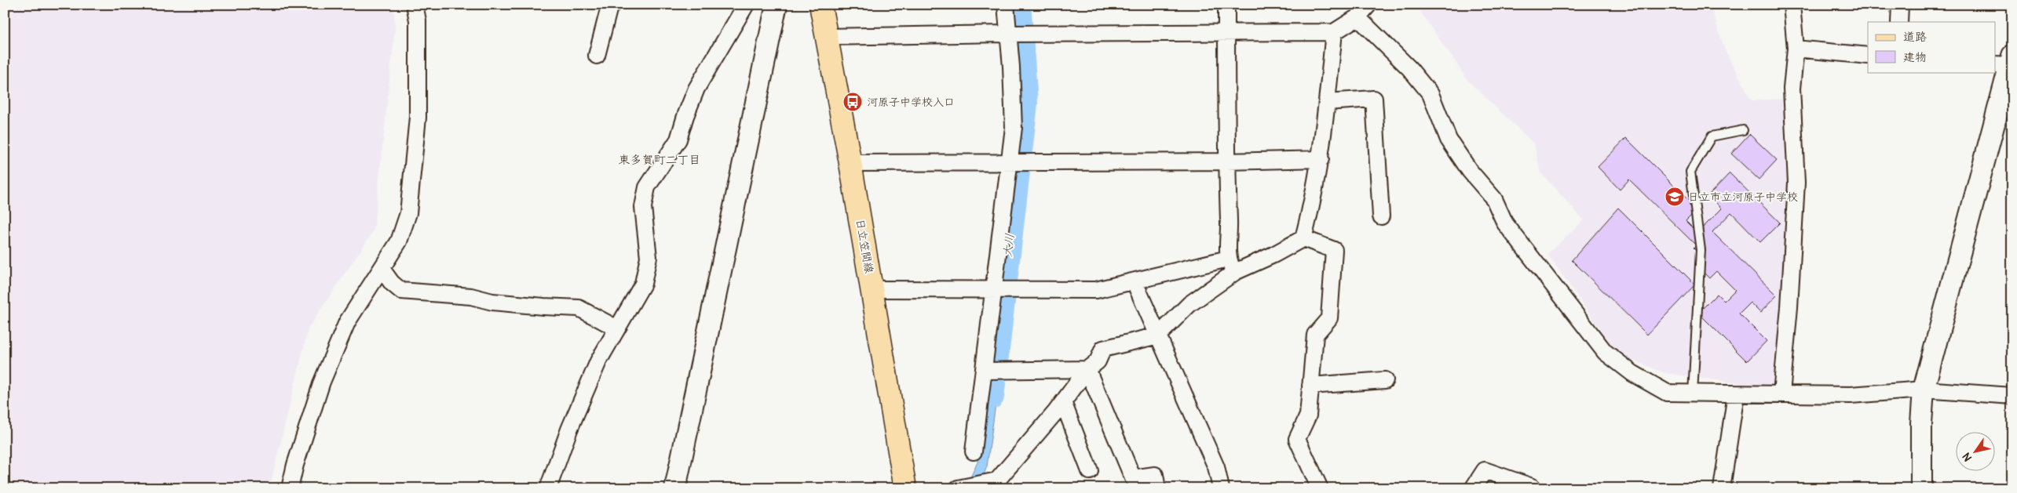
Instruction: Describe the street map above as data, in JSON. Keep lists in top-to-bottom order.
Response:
{
  "streets": {
    "main road": ["日立笠間線"]
  },
  "districts": ["東多賀町二丁目"],
  "water": ["大川"],
  "places": {
    "bus stop": ["河原子中学校入口"],
    "school or university": ["日立市立河原子中学校"]
  },
  "legend": ["道路", "建物"],
  "north": "bottom left"
}
